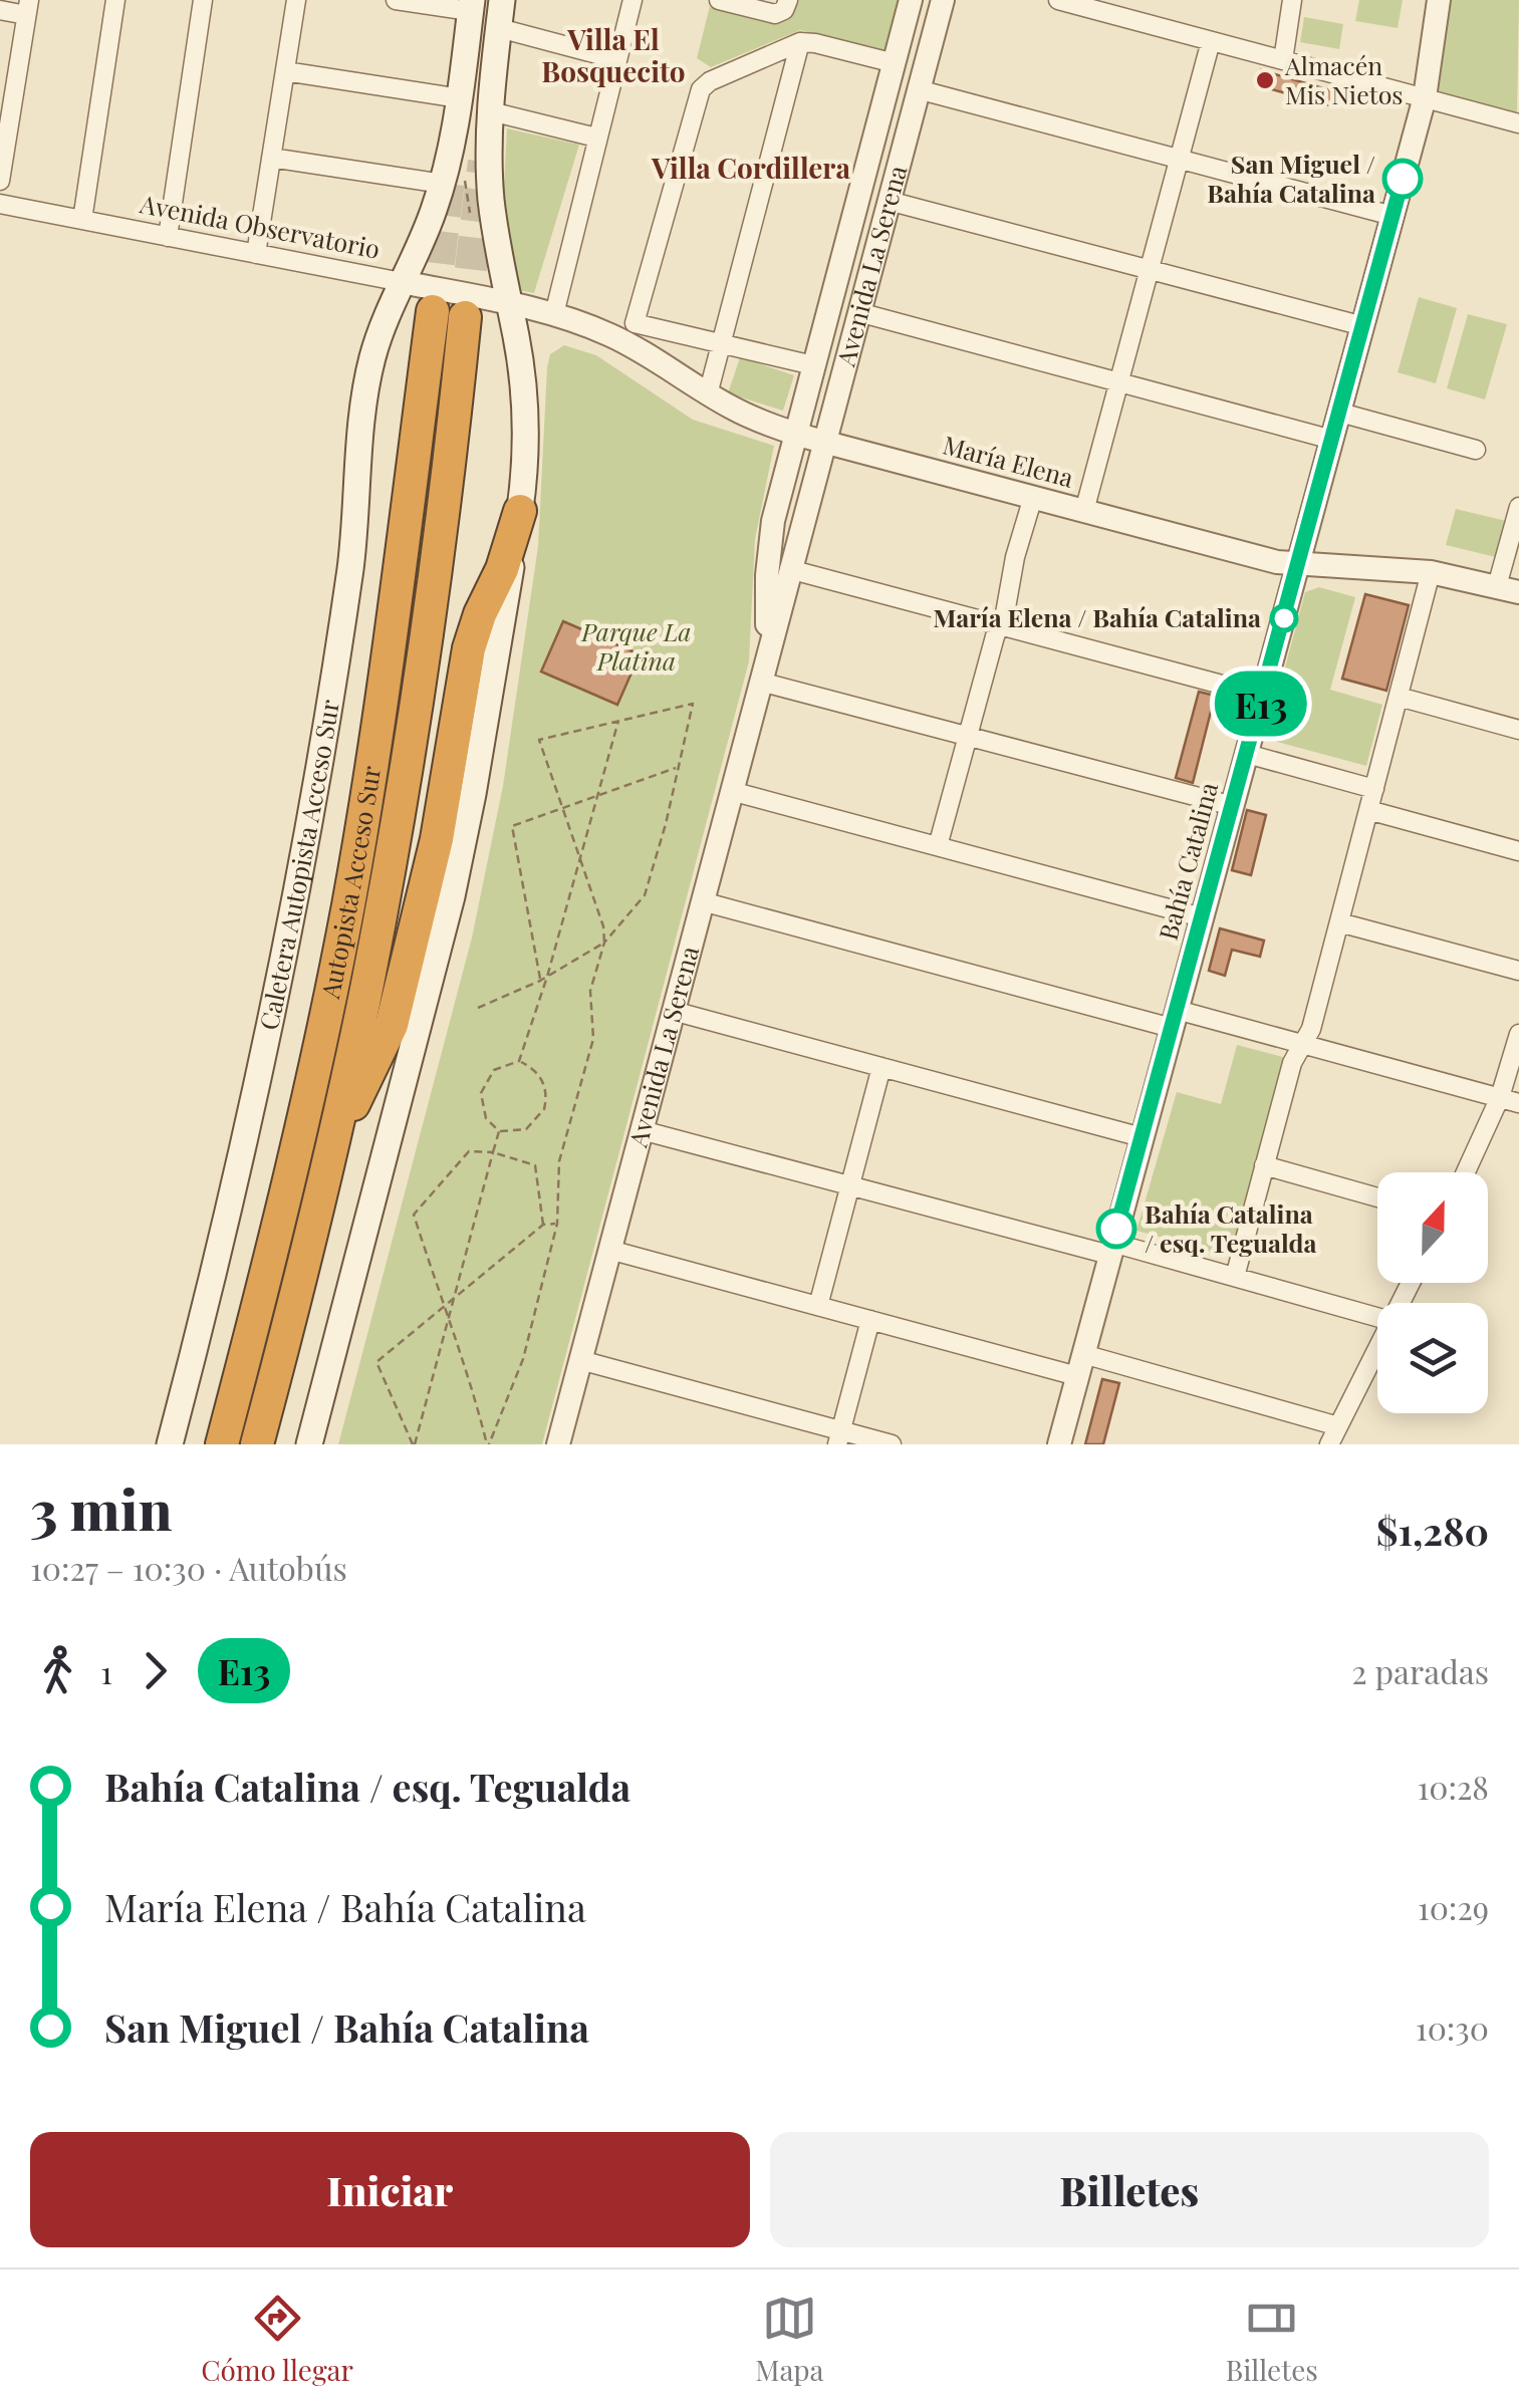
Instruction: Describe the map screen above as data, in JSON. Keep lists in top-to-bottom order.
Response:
{
  "streets": {
    "highway": ["Autopista Acceso Sur"],
    "main road": ["Caletera Autopista Acceso Sur"],
    "street": [
      "Avenida Observatorio",
      "Avenida La Serena",
      "María Elena",
      "Bahía Catalina"
    ]
  },
  "crossings": [
    ["Avenida Observatorio", "María Elena"],
    ["Avenida Observatorio", "Caletera Autopista Acceso Sur"],
    ["Avenida La Serena", "María Elena"],
    ["María Elena", "Bahía Catalina"]
  ],
  "districts": ["Villa El Bosquecito", "Villa Cordillera"],
  "parks": ["Parque La Platina"],
  "places": [
    "Almacén Mis Nietos",
    "San Miguel / Bahía Catalina",
    "María Elena / Bahía Catalina",
    "Bahía Catalina / esq. Tegualda"
  ],
  "lines": ["bus line E13"],
  "north": "top",
  "page": {
    "on_map": "E13",
    "heading": ["3 min", "10:27 – 10:30 · Autobús", "$1,280"],
    "legs": ["1", "E13", "2 paradas"],
    "list": [
      {
        "name": "Bahía Catalina / esq. Tegualda",
        "value": "10:28"
      },
      {
        "name": "María Elena / Bahía Catalina",
        "value": "10:29"
      },
      {
        "name": "San Miguel / Bahía Catalina",
        "value": "10:30"
      }
    ],
    "buttons": ["Iniciar", "Billetes"],
    "tabs": ["Cómo llegar", "Mapa", "Billetes"]
  }
}
